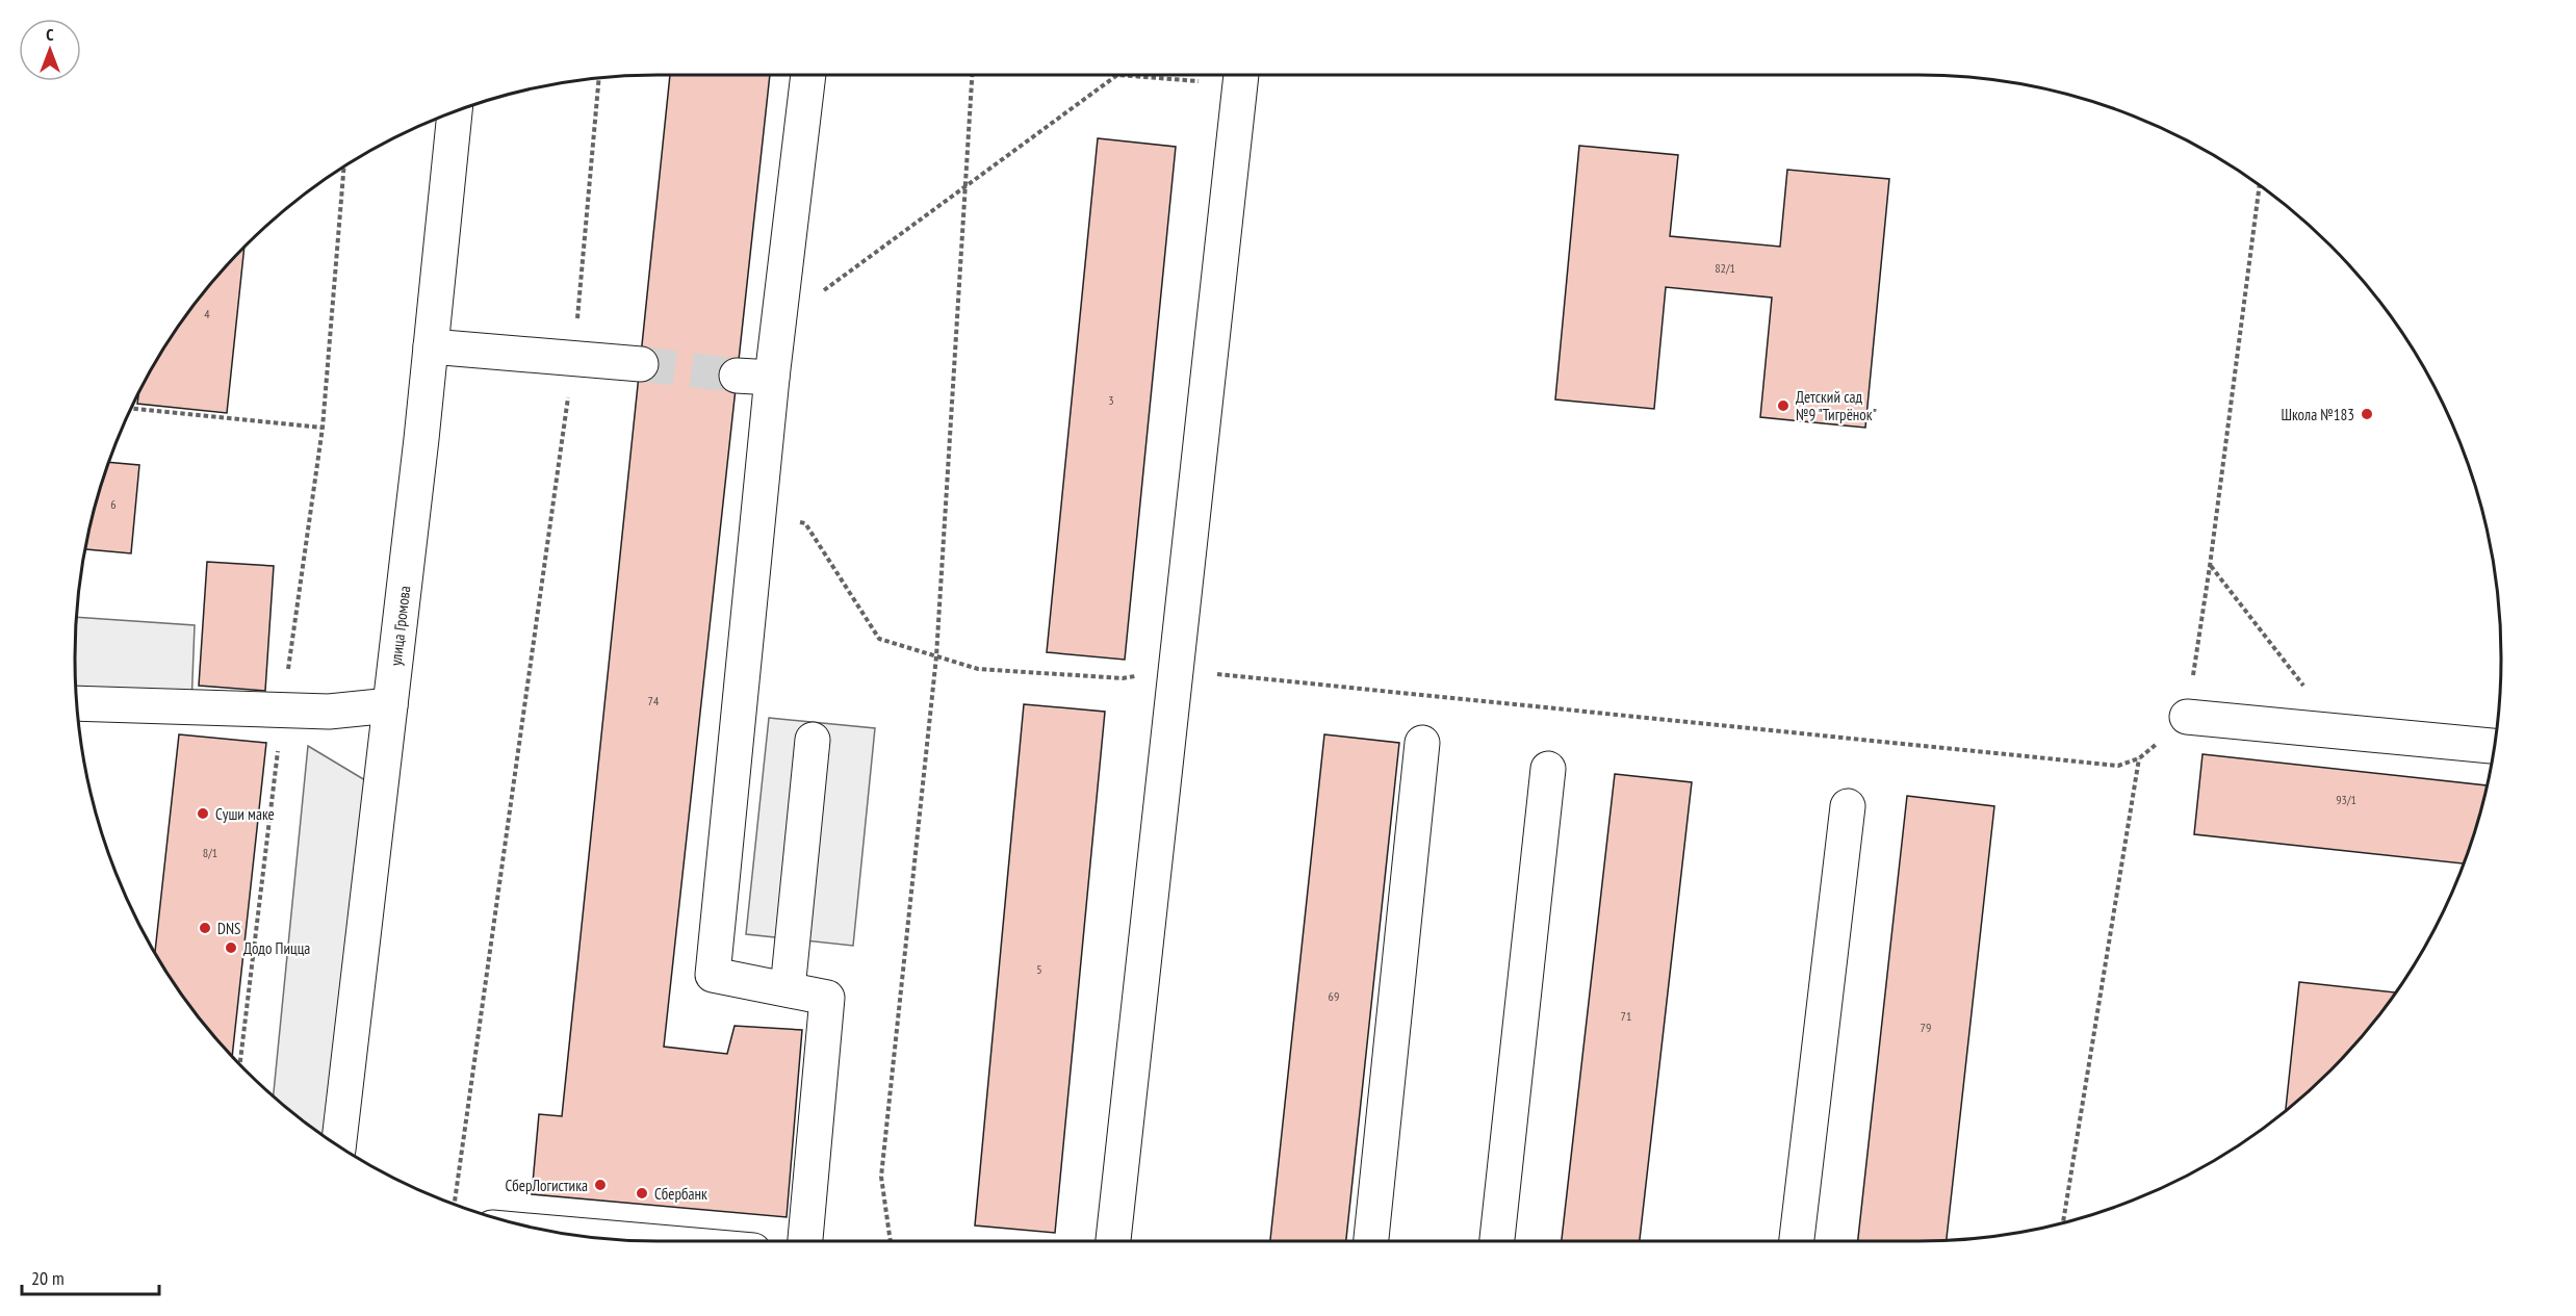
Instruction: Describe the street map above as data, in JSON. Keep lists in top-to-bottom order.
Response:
{
  "streets": {
    "street": ["улица Громова"]
  },
  "places": [
    "Детский сад №9 \"Тигрёнок\"",
    "Школа №183",
    "Суши маке",
    "DNS",
    "Додо Пицца",
    "СберЛогистика",
    "Сбербанк"
  ],
  "house_numbers": [
    "82/1",
    "4",
    "3",
    "6",
    "74",
    "93/1",
    "8/1",
    "5",
    "69",
    "71",
    "79"
  ],
  "scale_bar": "20 m",
  "north": "top"
}
